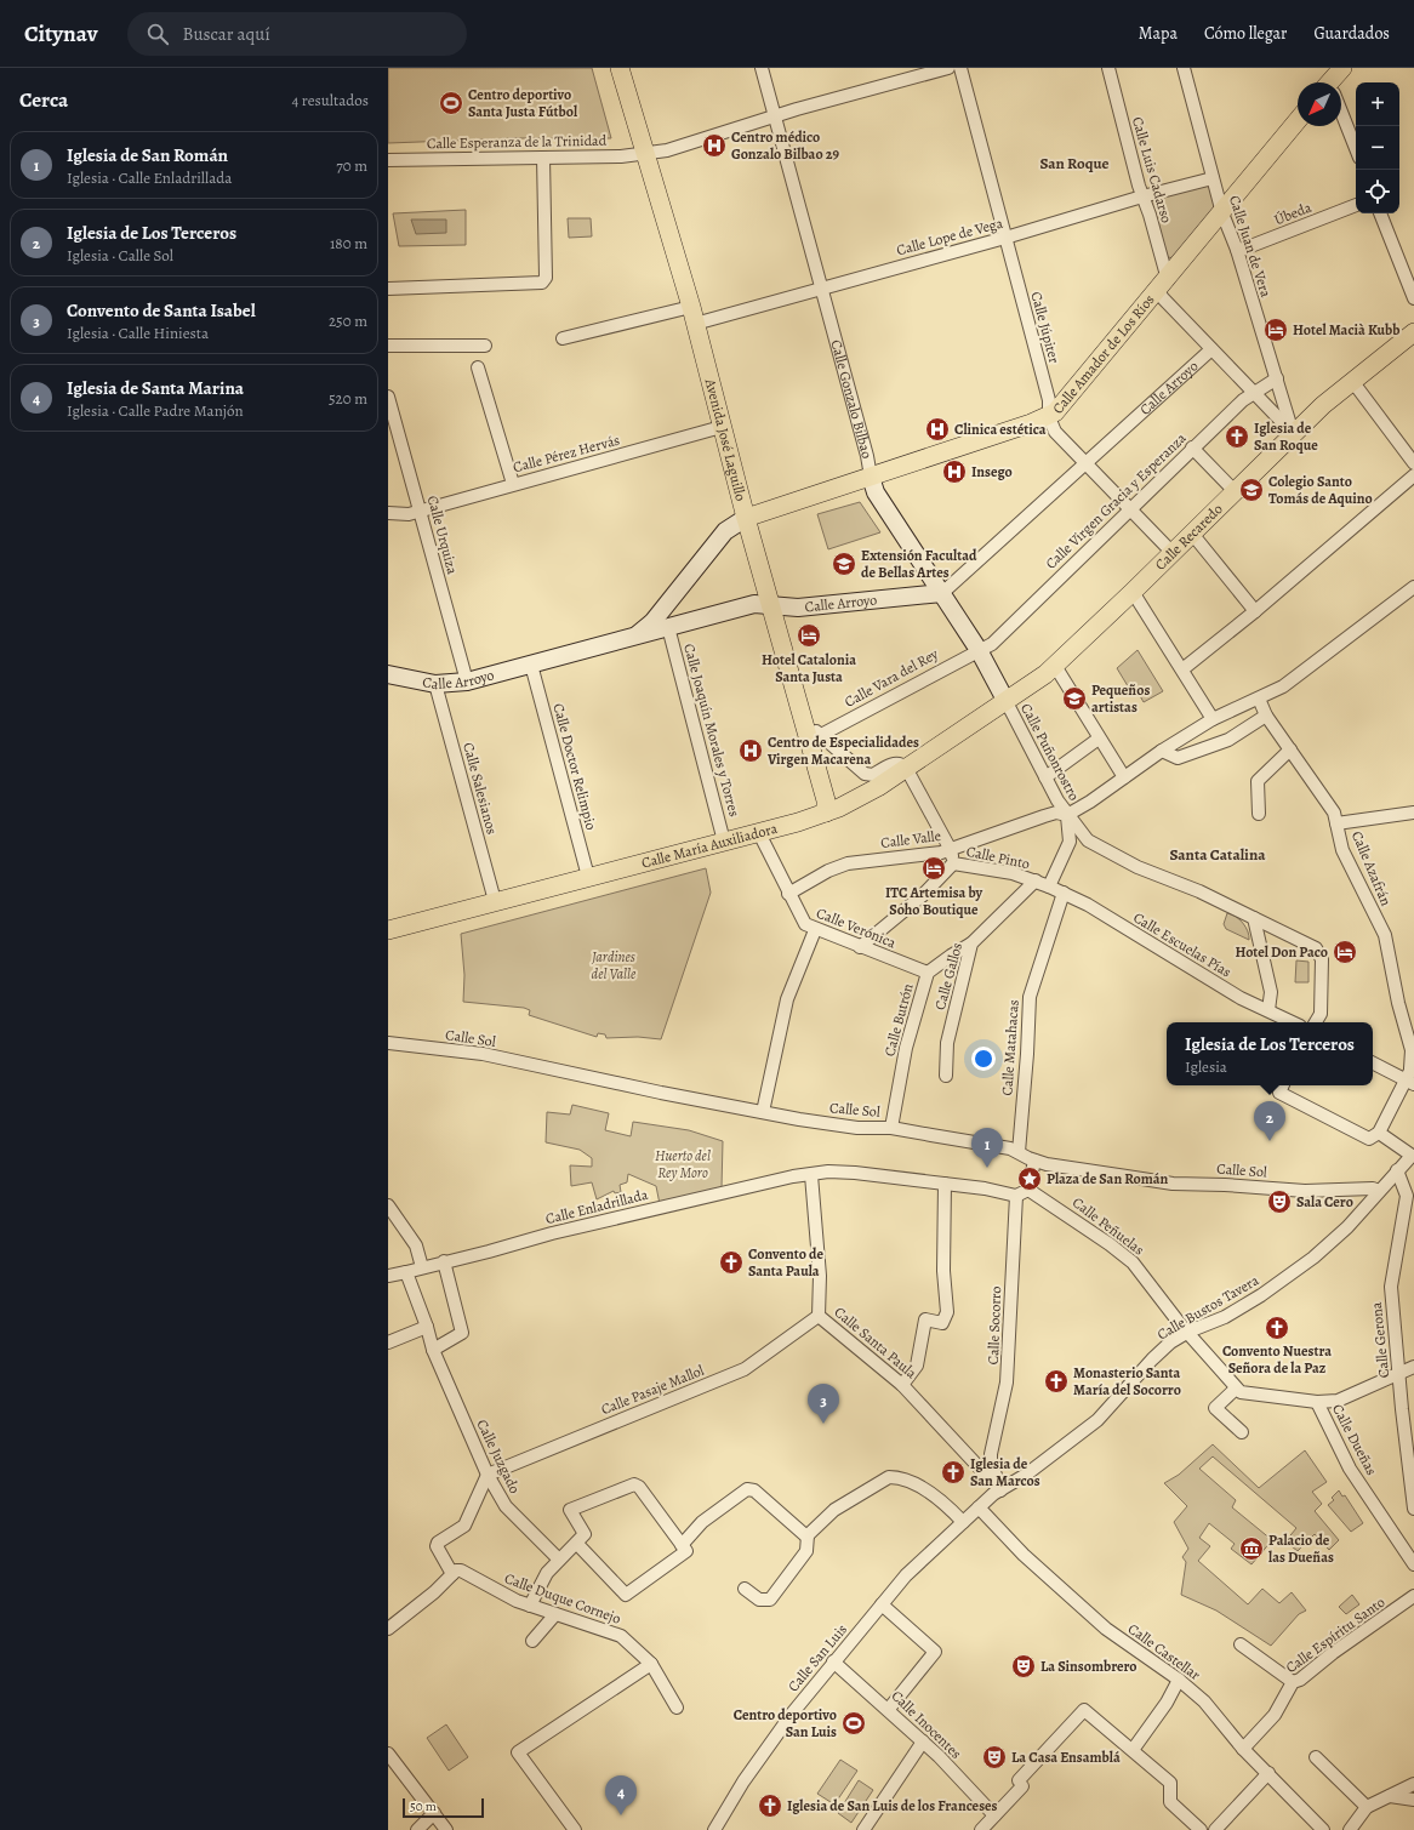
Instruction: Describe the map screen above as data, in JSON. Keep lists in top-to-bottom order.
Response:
{
  "streets": {
    "main road": [
      "Calle Amador de Los Ríos",
      "Calle Arroyo",
      "Calle Gonzalo Bilbao",
      "Avenida José Laguillo",
      "Calle Recaredo",
      "Calle María Auxiliadora"
    ],
    "street": [
      "Calle Esperanza de la Trinidad",
      "Calle Luis Cadarso",
      "Úbeda",
      "Calle Lope de Vega",
      "Calle Juan de Vera",
      "Calle Júpiter",
      "Calle Pérez Hervás",
      "Calle Virgen Gracia y Esperanza",
      "Calle Urquiza",
      "Calle Vara del Rey",
      "Calle Joaquín Morales y Torres",
      "Calle Puñonrostro",
      "Calle Doctor Relimpio",
      "Calle Salesianos",
      "Calle Valle",
      "Calle Pinto",
      "Calle Azafrán",
      "Calle Verónica",
      "Calle Escuelas Pías",
      "Calle Gallos",
      "Calle Butrón",
      "Calle Sol",
      "Calle Matahacas",
      "Calle Enladrillada",
      "Calle Peñuelas",
      "Calle Bustos Tavera",
      "Calle Socorro",
      "Calle Gerona",
      "Calle Santa Paula",
      "Calle Pasaje Mallol",
      "Calle Dueñas",
      "Calle Juzgado",
      "Calle Duque Cornejo",
      "Calle Espíritu Santo",
      "Calle Castellar",
      "Calle San Luis",
      "Calle Inocentes"
    ]
  },
  "crossings": [
    ["Calle Esperanza de la Trinidad", "Calle Gonzalo Bilbao"],
    ["Calle Esperanza de la Trinidad", "Avenida José Laguillo"],
    ["Calle Luis Cadarso", "Calle Lope de Vega"],
    ["Calle Luis Cadarso", "Calle Juan de Vera"],
    ["Calle Luis Cadarso", "Calle Amador de Los Ríos"],
    ["Calle Luis Cadarso", "Calle Arroyo"],
    ["Calle Luis Cadarso", "Calle Virgen Gracia y Esperanza"],
    ["Calle Luis Cadarso", "Calle Recaredo"],
    ["Úbeda", "Calle Juan de Vera"],
    ["Calle Lope de Vega", "Calle Juan de Vera"],
    ["Calle Lope de Vega", "Calle Júpiter"],
    ["Calle Lope de Vega", "Calle Gonzalo Bilbao"],
    ["Calle Lope de Vega", "Avenida José Laguillo"],
    ["Calle Juan de Vera", "Calle Amador de Los Ríos"],
    ["Calle Juan de Vera", "Calle Virgen Gracia y Esperanza"],
    ["Calle Juan de Vera", "Calle Recaredo"],
    ["Calle Júpiter", "Calle Amador de Los Ríos"],
    ["Calle Júpiter", "Calle Arroyo"],
    ["Calle Júpiter", "Calle Virgen Gracia y Esperanza"],
    ["Calle Júpiter", "Calle Recaredo"],
    ["Calle Amador de Los Ríos", "Calle Gonzalo Bilbao"],
    ["Calle Amador de Los Ríos", "Avenida José Laguillo"],
    ["Calle Arroyo", "Calle Gonzalo Bilbao"],
    ["Calle Arroyo", "Avenida José Laguillo"],
    ["Calle Arroyo", "Calle Urquiza"],
    ["Calle Arroyo", "Calle Joaquín Morales y Torres"],
    ["Calle Arroyo", "Calle Doctor Relimpio"],
    ["Calle Arroyo", "Calle Salesianos"],
    ["Calle Gonzalo Bilbao", "Calle Virgen Gracia y Esperanza"],
    ["Calle Gonzalo Bilbao", "Calle Recaredo"],
    ["Calle Gonzalo Bilbao", "Calle Vara del Rey"],
    ["Calle Gonzalo Bilbao", "Calle Puñonrostro"],
    ["Calle Gonzalo Bilbao", "Calle María Auxiliadora"],
    ["Avenida José Laguillo", "Calle Pérez Hervás"],
    ["Avenida José Laguillo", "Calle María Auxiliadora"],
    ["Calle Pérez Hervás", "Calle Urquiza"],
    ["Calle Virgen Gracia y Esperanza", "Calle Vara del Rey"],
    ["Calle Recaredo", "Calle Puñonrostro"],
    ["Calle Recaredo", "Calle María Auxiliadora"],
    ["Calle Joaquín Morales y Torres", "Calle María Auxiliadora"],
    ["Calle Puñonrostro", "Calle Valle"],
    ["Calle Puñonrostro", "Calle María Auxiliadora"],
    ["Calle Doctor Relimpio", "Calle María Auxiliadora"],
    ["Calle Salesianos", "Calle María Auxiliadora"],
    ["Calle Valle", "Calle Pinto"],
    ["Calle Valle", "Calle Verónica"],
    ["Calle María Auxiliadora", "Calle Pinto"],
    ["Calle María Auxiliadora", "Calle Verónica"],
    ["Calle Pinto", "Calle Escuelas Pías"],
    ["Calle Pinto", "Calle Gallos"],
    ["Calle Verónica", "Calle Butrón"],
    ["Calle Escuelas Pías", "Calle Matahacas"],
    ["Calle Gallos", "Calle Butrón"],
    ["Calle Butrón", "Calle Sol"],
    ["Calle Sol", "Calle Matahacas"],
    ["Calle Sol", "Calle Bustos Tavera"],
    ["Calle Enladrillada", "Calle Socorro"],
    ["Calle Enladrillada", "Calle Santa Paula"],
    ["Calle Enladrillada", "Calle Juzgado"],
    ["Calle Peñuelas", "Calle Bustos Tavera"],
    ["Calle Bustos Tavera", "Calle Socorro"],
    ["Calle Bustos Tavera", "Calle Gerona"],
    ["Calle Bustos Tavera", "Calle Santa Paula"],
    ["Calle Bustos Tavera", "Calle Castellar"],
    ["Calle Bustos Tavera", "Calle San Luis"],
    ["Calle Socorro", "Calle Santa Paula"],
    ["Calle Santa Paula", "Calle Pasaje Mallol"],
    ["Calle Pasaje Mallol", "Calle Juzgado"],
    ["Calle Espíritu Santo", "Calle Castellar"],
    ["Calle Castellar", "Calle San Luis"],
    ["Calle San Luis", "Calle Inocentes"]
  ],
  "districts": ["San Roque", "Santa Catalina"],
  "parks": ["Jardines del Valle", "Huerto del Rey Moro"],
  "places": {
    "sports": ["Centro deportivo Santa Justa Fútbol", "Centro deportivo San Luis"],
    "hospital": [
      "Centro médico Gonzalo Bilbao 29",
      "Clinica estética",
      "Insego",
      "Centro de Especialidades Virgen Macarena"
    ],
    "hotel": [
      "Hotel Macià Kubb",
      "Hotel Catalonia Santa Justa",
      "ITC Artemisa by Soho Boutique",
      "Hotel Don Paco"
    ],
    "church": [
      "Iglesia de San Roque",
      "Convento de Santa Paula",
      "Convento Nuestra Señora de la Paz",
      "Monasterio Santa María del Socorro",
      "Iglesia de San Marcos",
      "Iglesia de San Luis de los Franceses"
    ],
    "school or university": ["Colegio Santo Tomás de Aquino", "Extensión Facultad de Bellas Artes", "Pequeños artistas"],
    "place": ["Plaza de San Román"],
    "theatre": ["Sala Cero", "La Sinsombrero", "La Casa Ensamblá"],
    "museum": ["Palacio de las Dueñas"]
  },
  "scale_bar": "50 m",
  "north": "bottom left",
  "page": {
    "header": "Citynav",
    "search": "Buscar aquí",
    "nav": ["Mapa", "Cómo llegar", "Guardados"],
    "heading": ["Cerca", "4 resultados"],
    "map_buttons": ["+", "−"],
    "list": [
      {
        "mark": "1",
        "name": "Iglesia de San Román",
        "note": "Iglesia · Calle Enladrillada",
        "value": "70 m"
      },
      {
        "mark": "2",
        "name": "Iglesia de Los Terceros",
        "note": "Iglesia · Calle Sol",
        "value": "180 m"
      },
      {
        "mark": "3",
        "name": "Convento de Santa Isabel",
        "note": "Iglesia · Calle Hiniesta",
        "value": "250 m"
      },
      {
        "mark": "4",
        "name": "Iglesia de Santa Marina",
        "note": "Iglesia · Calle Padre Manjón",
        "value": "520 m"
      }
    ],
    "popup": ["Iglesia de Los Terceros", "Iglesia"],
    "pins": [
      "2",
      "1",
      "3",
      "4"
    ],
    "scale": "50 m"
  }
}
